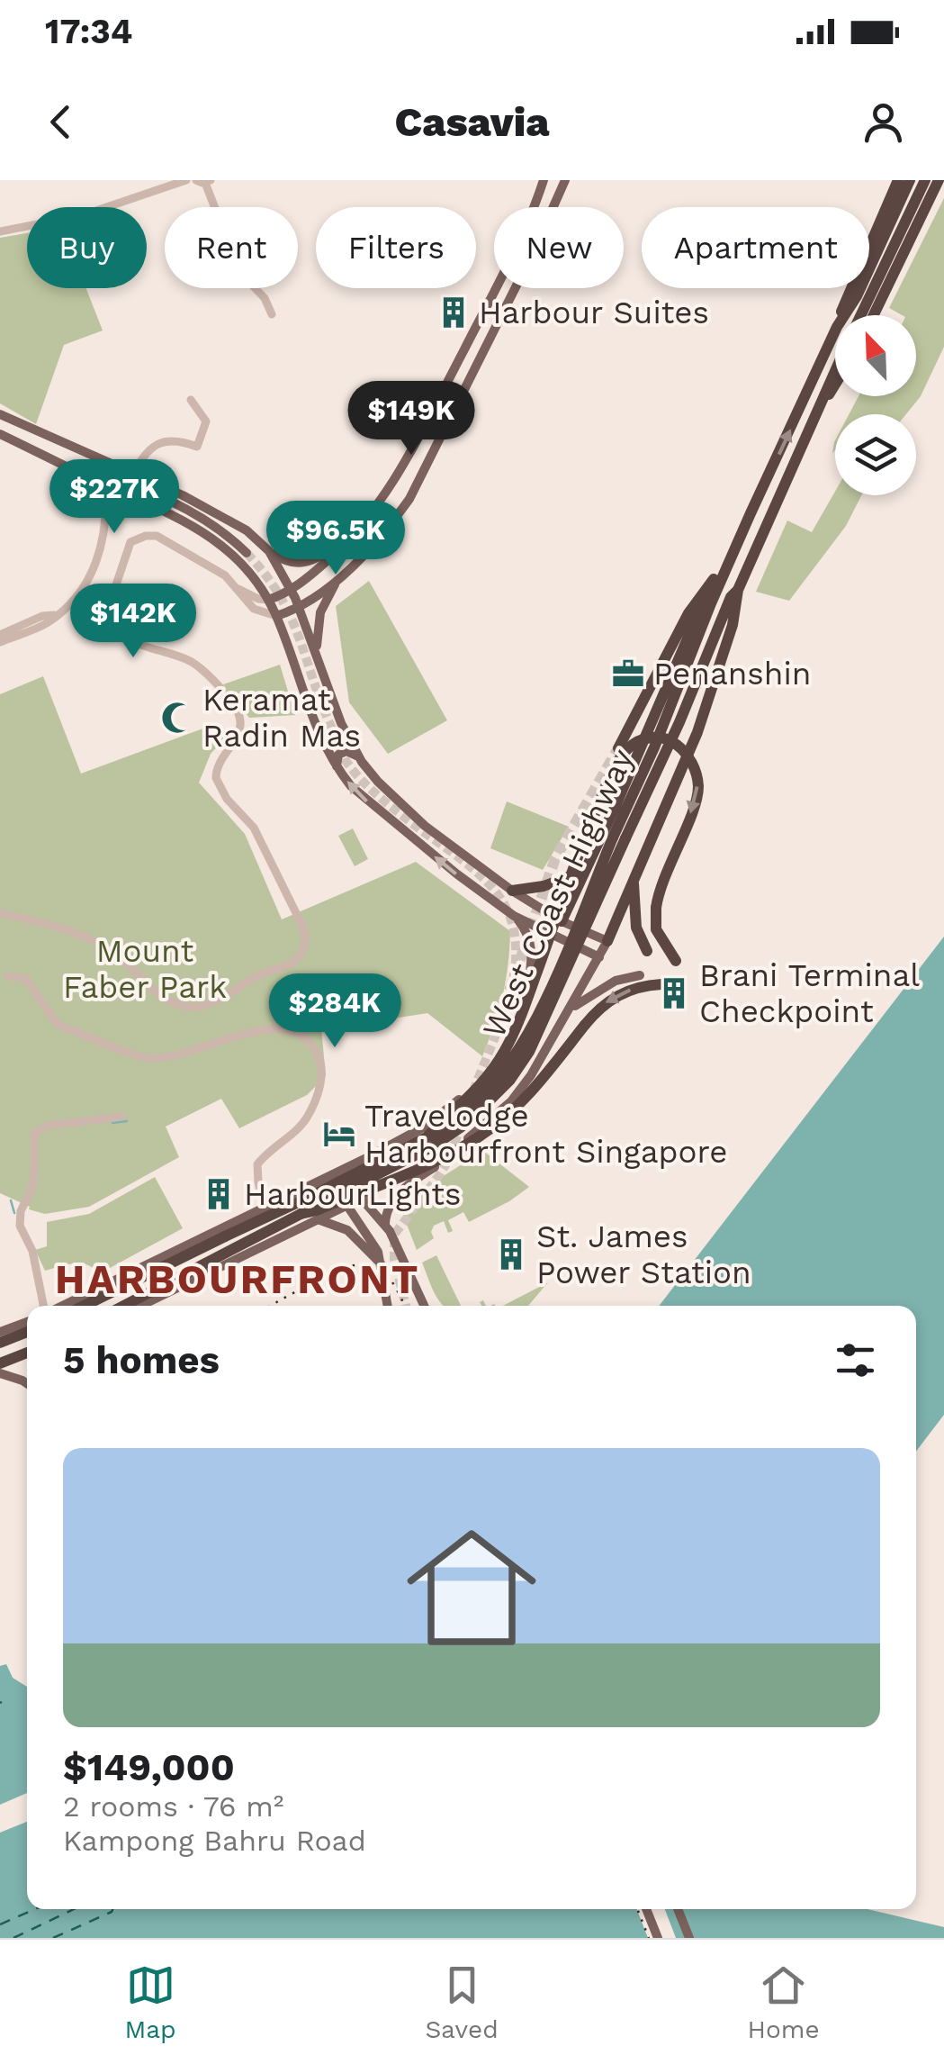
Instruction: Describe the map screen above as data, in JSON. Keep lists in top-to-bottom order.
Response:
{
  "streets": {
    "highway": ["West Coast Highway"]
  },
  "districts": ["HARBOURFRONT"],
  "parks": ["Mount Faber Park"],
  "places": {
    "building": [
      "Harbour Suites",
      "Brani Terminal Checkpoint",
      "HarbourLights",
      "St. James Power Station"
    ],
    "office": ["Penanshin"],
    "mosque": ["Keramat Radin Mas"],
    "hotel": ["Travelodge Harbourfront Singapore"]
  },
  "north": "top left",
  "page": {
    "status": "17:34",
    "header": "Casavia",
    "chip": [
      "Buy",
      "Rent",
      "Filters",
      "New",
      "Apartment"
    ],
    "price": [
      "$149K",
      "$227K",
      "$96.5K",
      "$142K",
      "$284K"
    ],
    "heading": "5 homes",
    "list": [
      {
        "name": "$149,000",
        "note": "2 rooms · 76 m² · Kampong Bahru Road"
      }
    ],
    "tabs": ["Map", "Saved", "Home"]
  }
}
